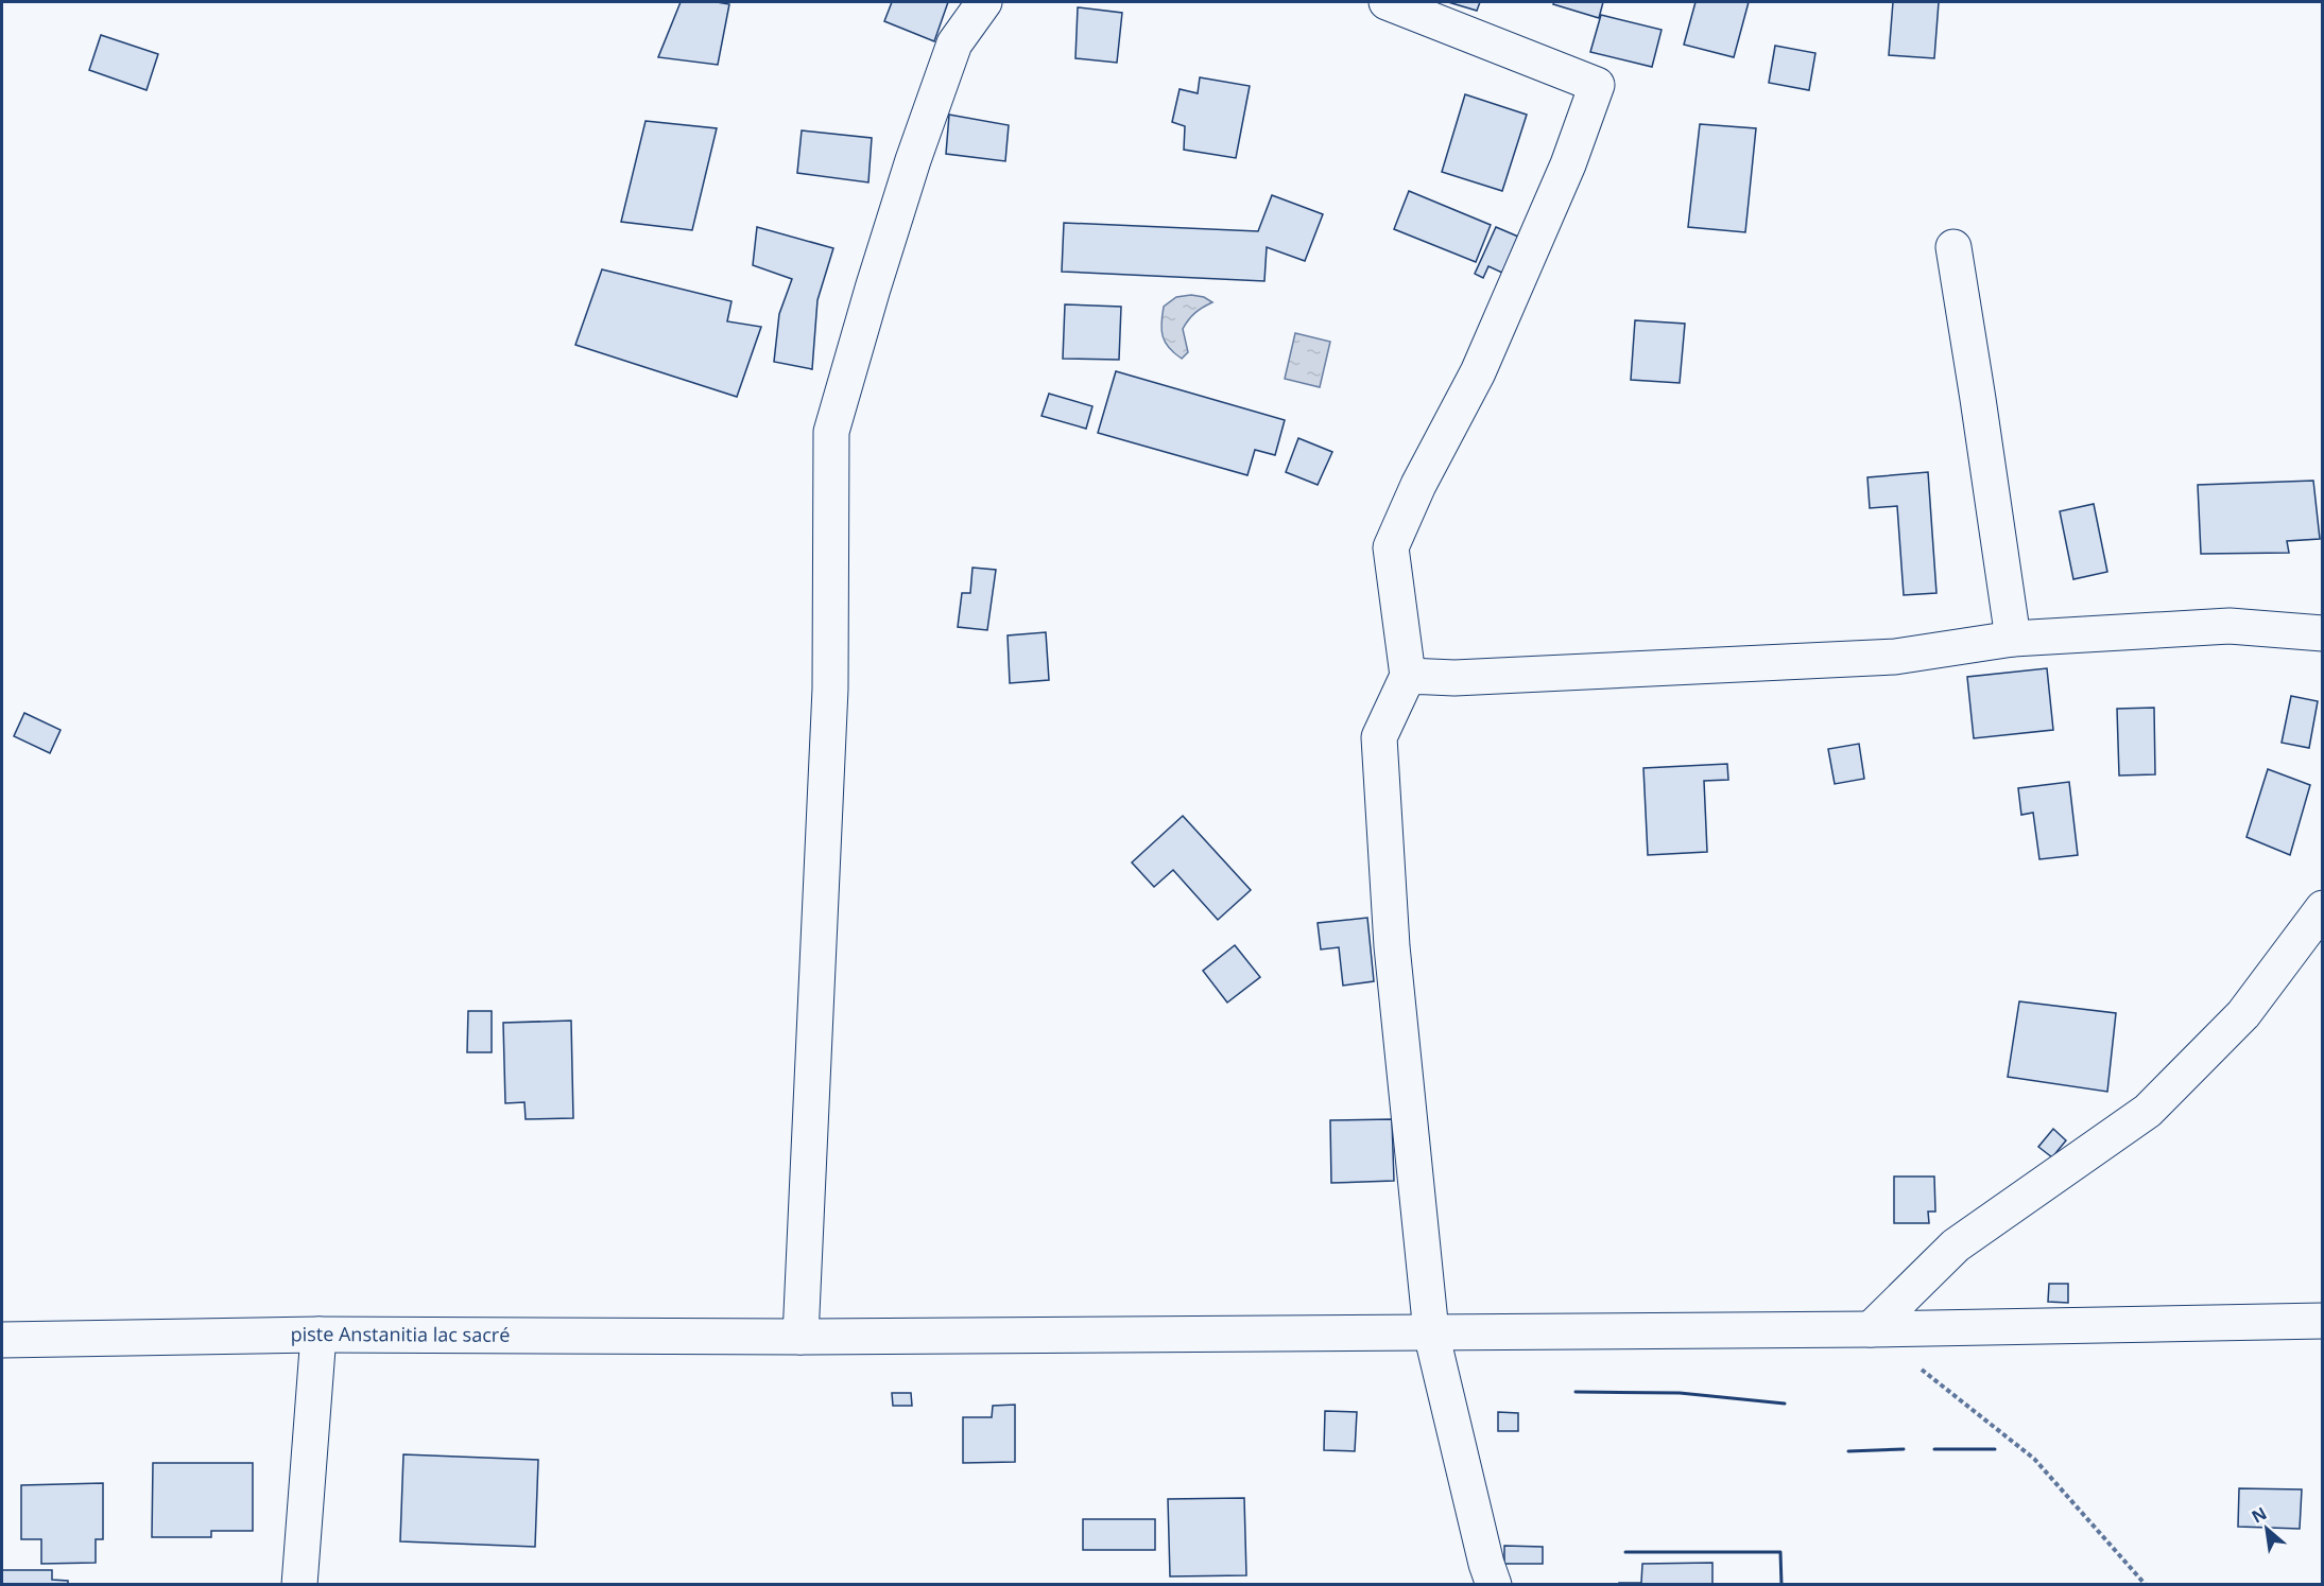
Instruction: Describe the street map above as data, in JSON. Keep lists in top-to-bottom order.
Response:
{
  "streets": {
    "street": ["piste Anstanitia lac sacré"]
  },
  "north": "top left"
}
